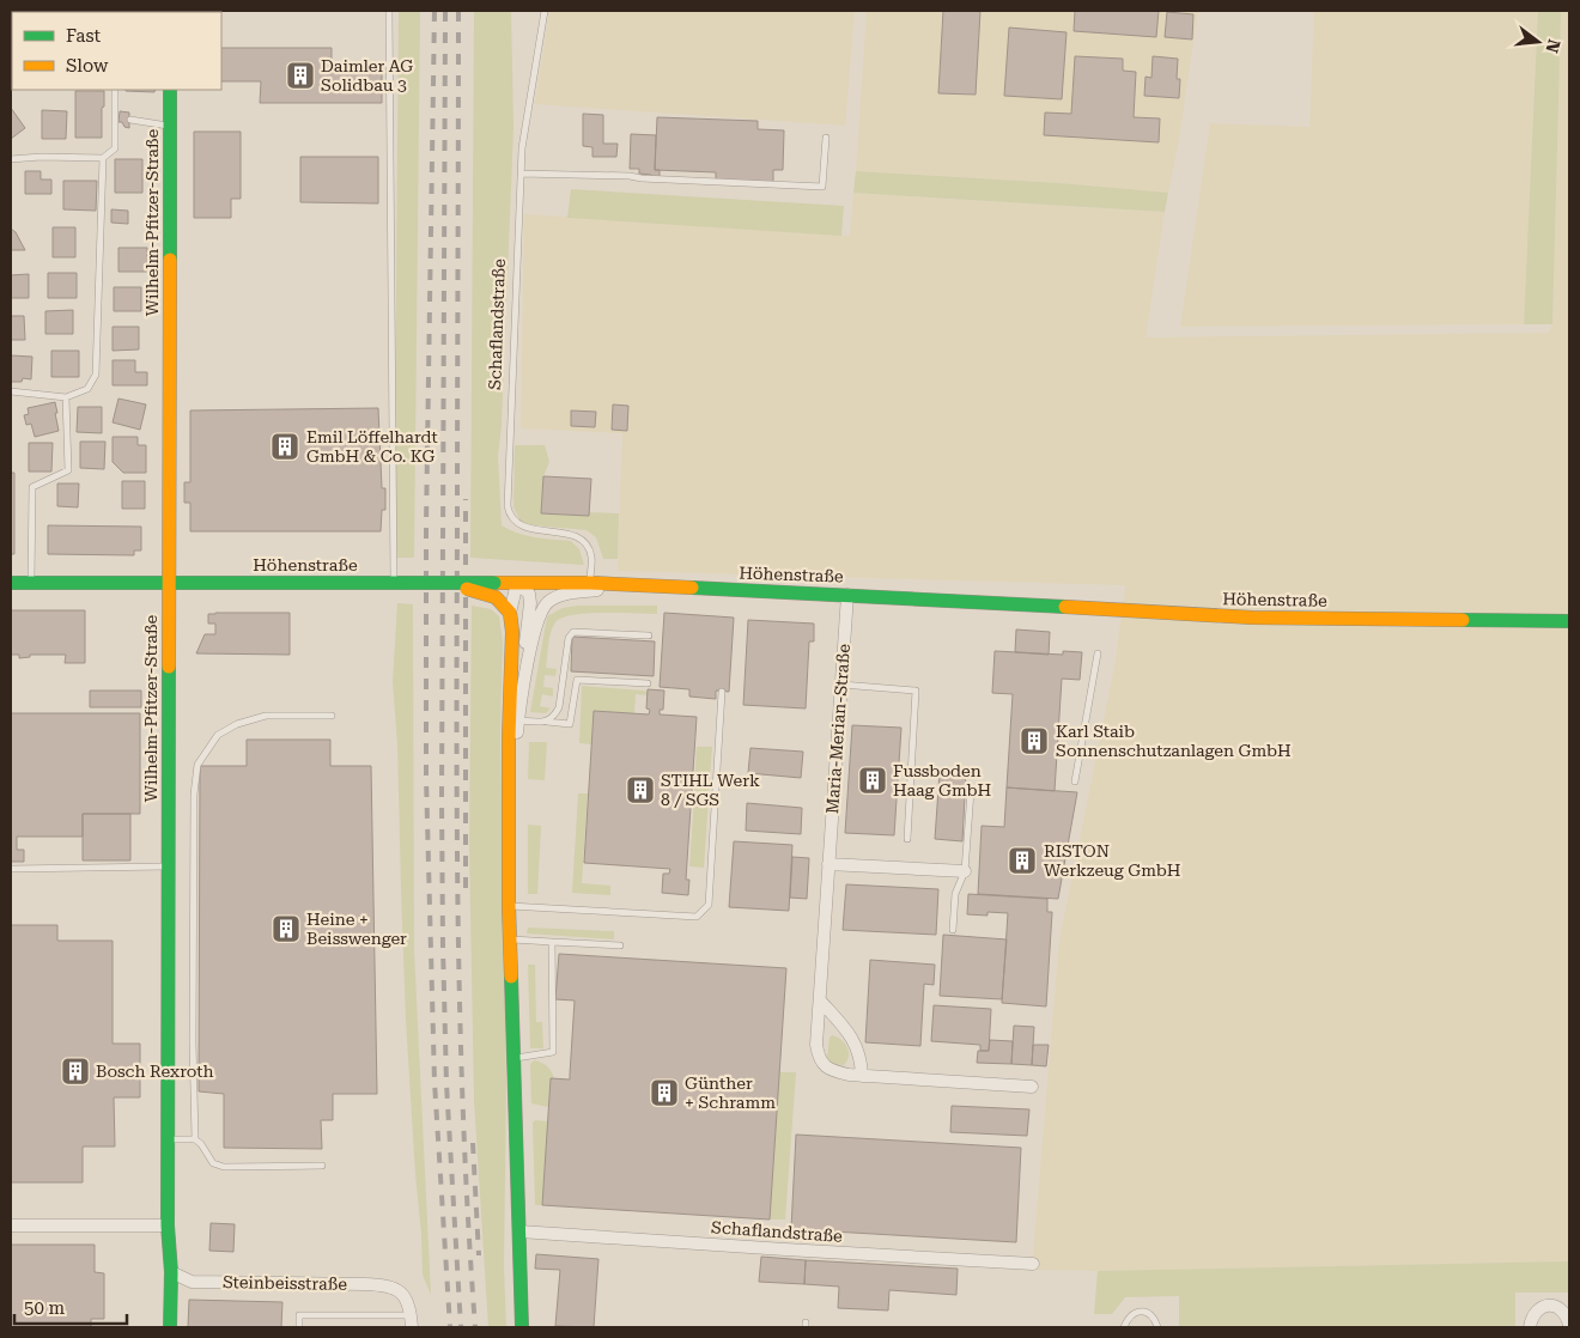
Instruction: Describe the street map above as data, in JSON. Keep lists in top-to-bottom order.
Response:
{
  "streets": {
    "street": [
      "Wilhelm-Pfitzer-Straße",
      "Schaflandstraße",
      "Höhenstraße",
      "Maria-Merian-Straße",
      "Steinbeisstraße"
    ]
  },
  "crossings": [
    ["Wilhelm-Pfitzer-Straße", "Höhenstraße"],
    ["Wilhelm-Pfitzer-Straße", "Steinbeisstraße"],
    ["Schaflandstraße", "Höhenstraße"],
    ["Höhenstraße", "Maria-Merian-Straße"]
  ],
  "places": {
    "building": [
      "Daimler AG Solidbau 3",
      "Emil Löffelhardt GmbH & Co. KG",
      "Karl Staib Sonnenschutzanlagen GmbH",
      "Fussboden Haag GmbH",
      "STIHL Werk 8 / SGS",
      "RISTON Werkzeug GmbH",
      "Heine + Beisswenger",
      "Bosch Rexroth",
      "Günther + Schramm"
    ]
  },
  "legend": ["Fast", "Slow"],
  "scale_bar": "50 m",
  "north": "right"
}
